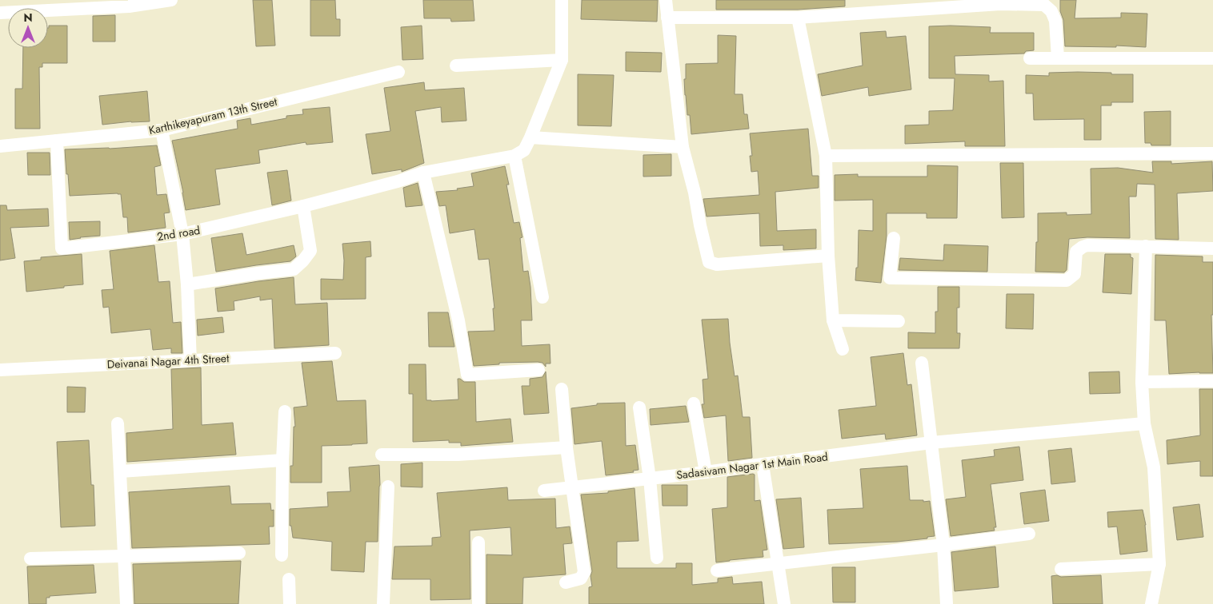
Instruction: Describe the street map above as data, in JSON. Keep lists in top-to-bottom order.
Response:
{
  "streets": {
    "street": [
      "Karthikeyapuram 13th Street",
      "2nd road",
      "Deivanai Nagar 4th Street",
      "Sadasivam Nagar 1st Main Road"
    ]
  },
  "crossings": [
    ["Karthikeyapuram 13th Street", "2nd road"]
  ],
  "north": "top"
}
